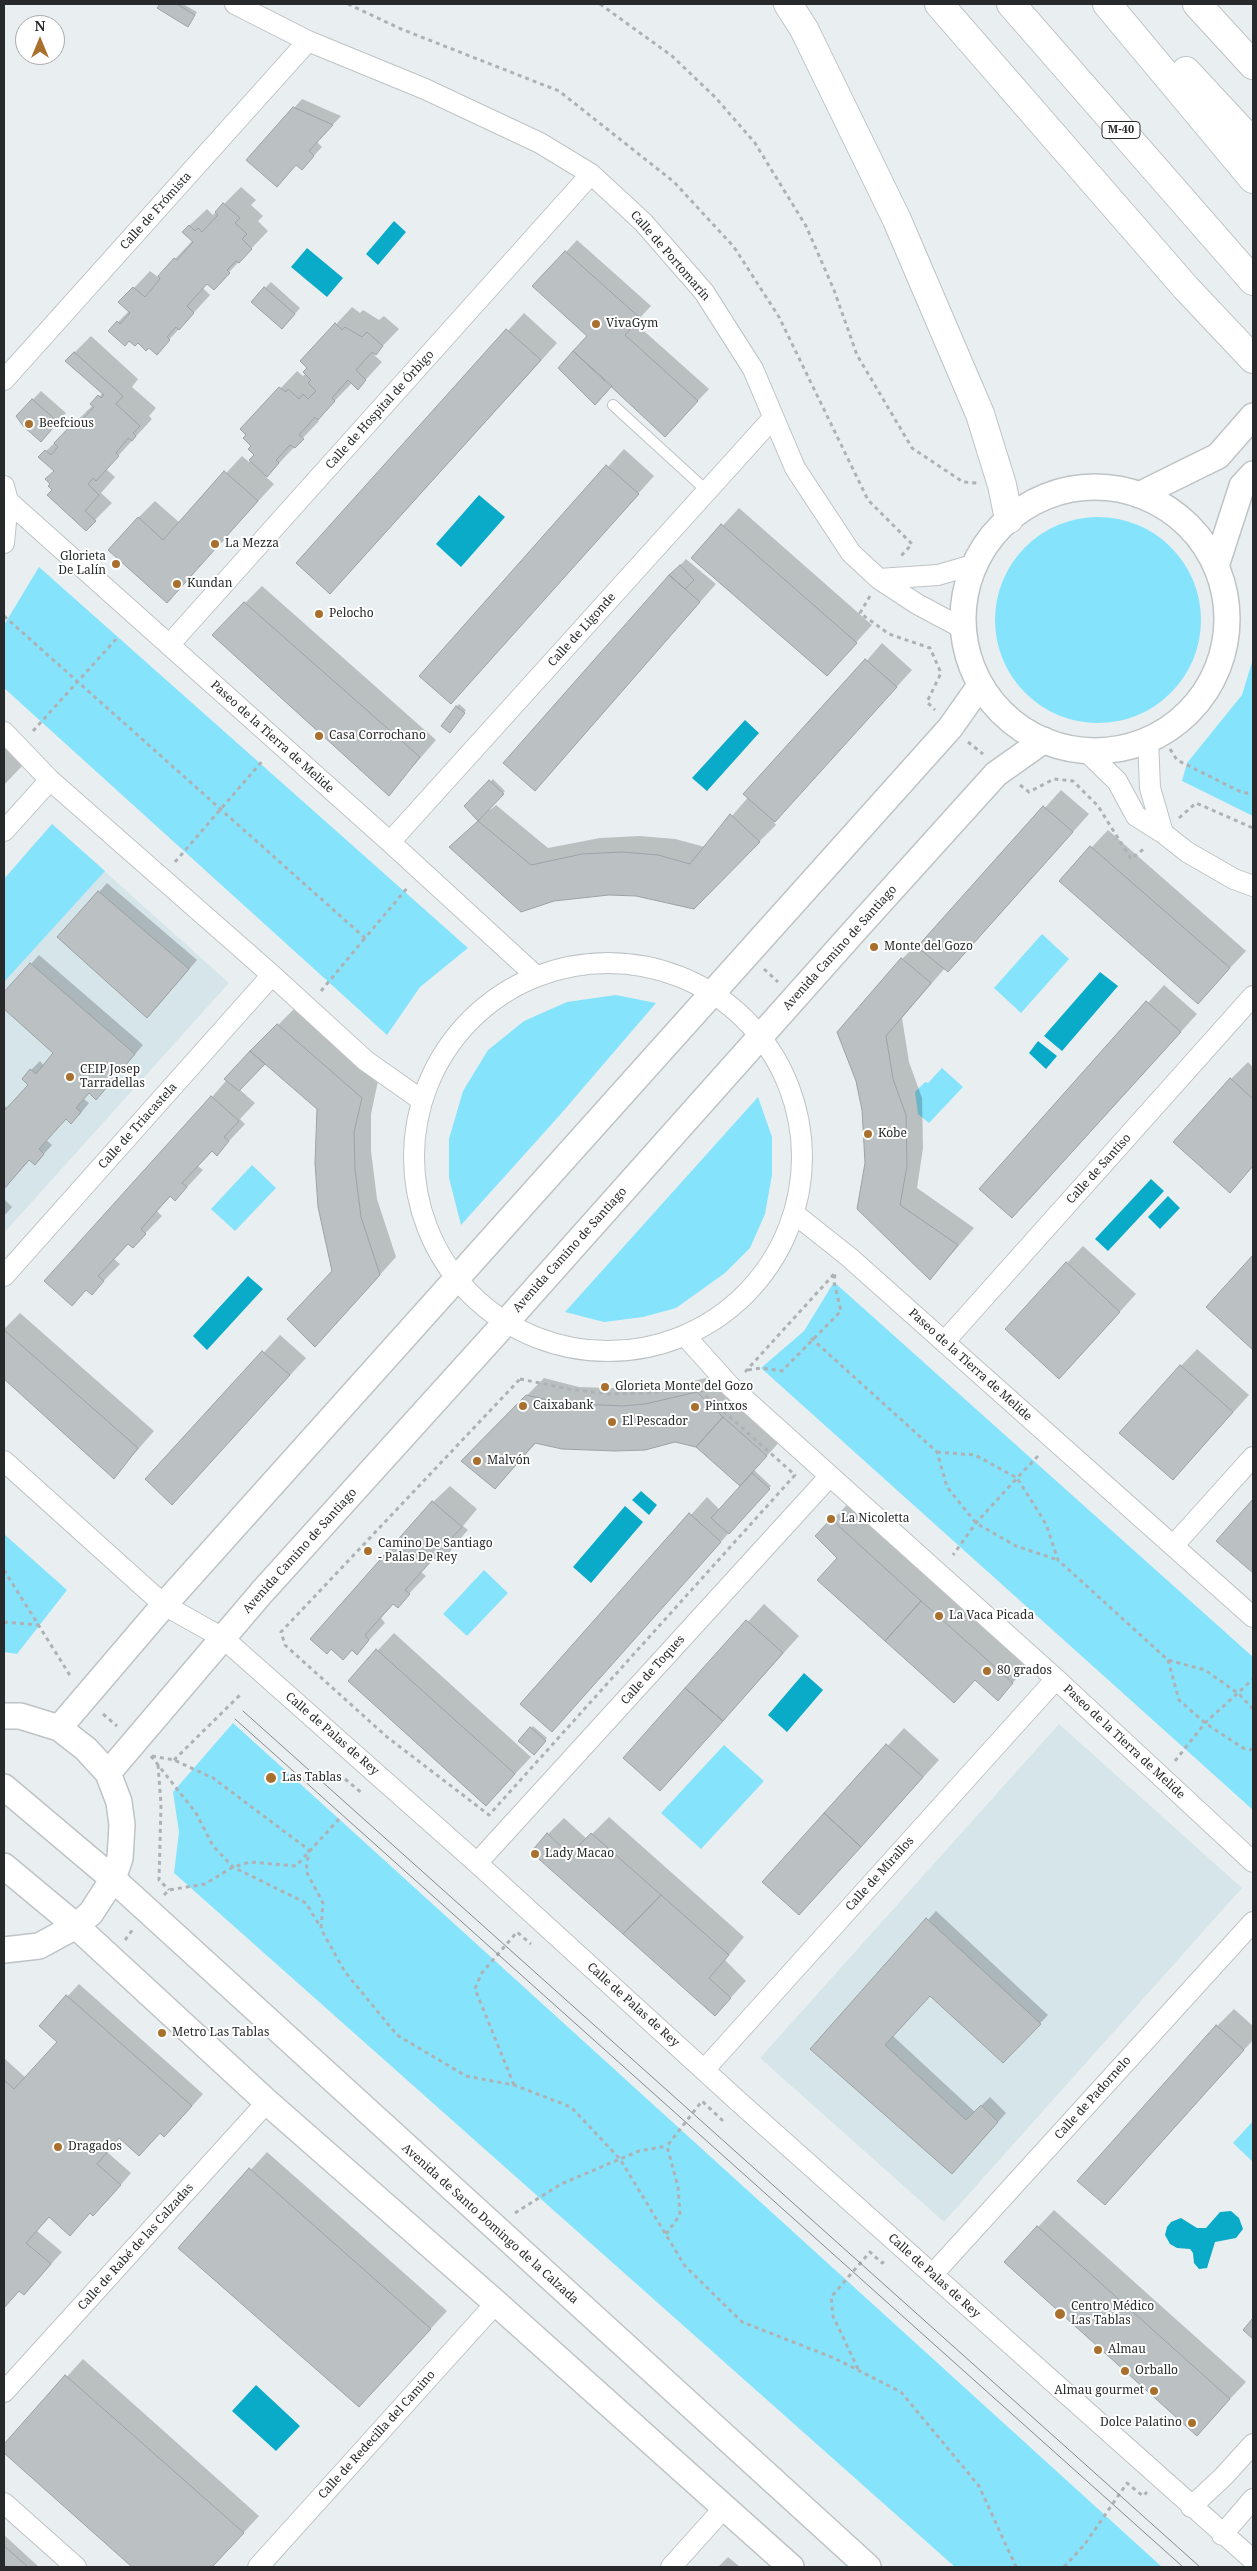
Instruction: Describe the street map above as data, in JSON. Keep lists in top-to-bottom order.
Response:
{
  "streets": {
    "highway": ["M-40"],
    "street": [
      "Calle de Frómista",
      "Calle de Portomarín",
      "Calle de Hospital de Órbigo",
      "Calle de Ligonde",
      "Paseo de la Tierra de Melide",
      "Avenida Camino de Santiago",
      "Calle de Triacastela",
      "Calle de Santiso",
      "Calle de Toques",
      "Calle de Palas de Rey",
      "Calle de Mirallos",
      "Calle de Padornelo",
      "Avenida de Santo Domingo de la Calzada",
      "Calle de Rabé de las Calzadas",
      "Calle de Redecilla del Camino"
    ]
  },
  "crossings": [
    ["Calle de Frómista", "Calle de Portomarín"],
    ["Calle de Portomarín", "Calle de Hospital de Órbigo"],
    ["Calle de Portomarín", "Calle de Ligonde"],
    ["Calle de Hospital de Órbigo", "Paseo de la Tierra de Melide"],
    ["Calle de Ligonde", "Paseo de la Tierra de Melide"],
    ["Paseo de la Tierra de Melide", "Calle de Santiso"],
    ["Paseo de la Tierra de Melide", "Calle de Toques"],
    ["Paseo de la Tierra de Melide", "Calle de Mirallos"],
    ["Avenida Camino de Santiago", "Calle de Palas de Rey"],
    ["Calle de Toques", "Calle de Palas de Rey"],
    ["Calle de Palas de Rey", "Calle de Mirallos"],
    ["Calle de Palas de Rey", "Calle de Padornelo"]
  ],
  "places": [
    "VivaGym",
    "Beefcious",
    "La Mezza",
    "Glorieta De Lalín",
    "Kundan",
    "Pelocho",
    "Casa Corrochano",
    "Monte del Gozo",
    "CEIP Josep Tarradellas",
    "Kobe",
    "Glorieta Monte del Gozo",
    "Caixabank",
    "Pintxos",
    "El Pescador",
    "Malvón",
    "La Nicoletta",
    "Camino De Santiago - Palas De Rey",
    "La Vaca Picada",
    "80 grados",
    "Las Tablas",
    "Lady Macao",
    "Metro Las Tablas",
    "Dragados",
    "Centro Médico Las Tablas",
    "Almau",
    "Orballo",
    "Almau gourmet",
    "Dolce Palatino"
  ],
  "north": "top"
}
